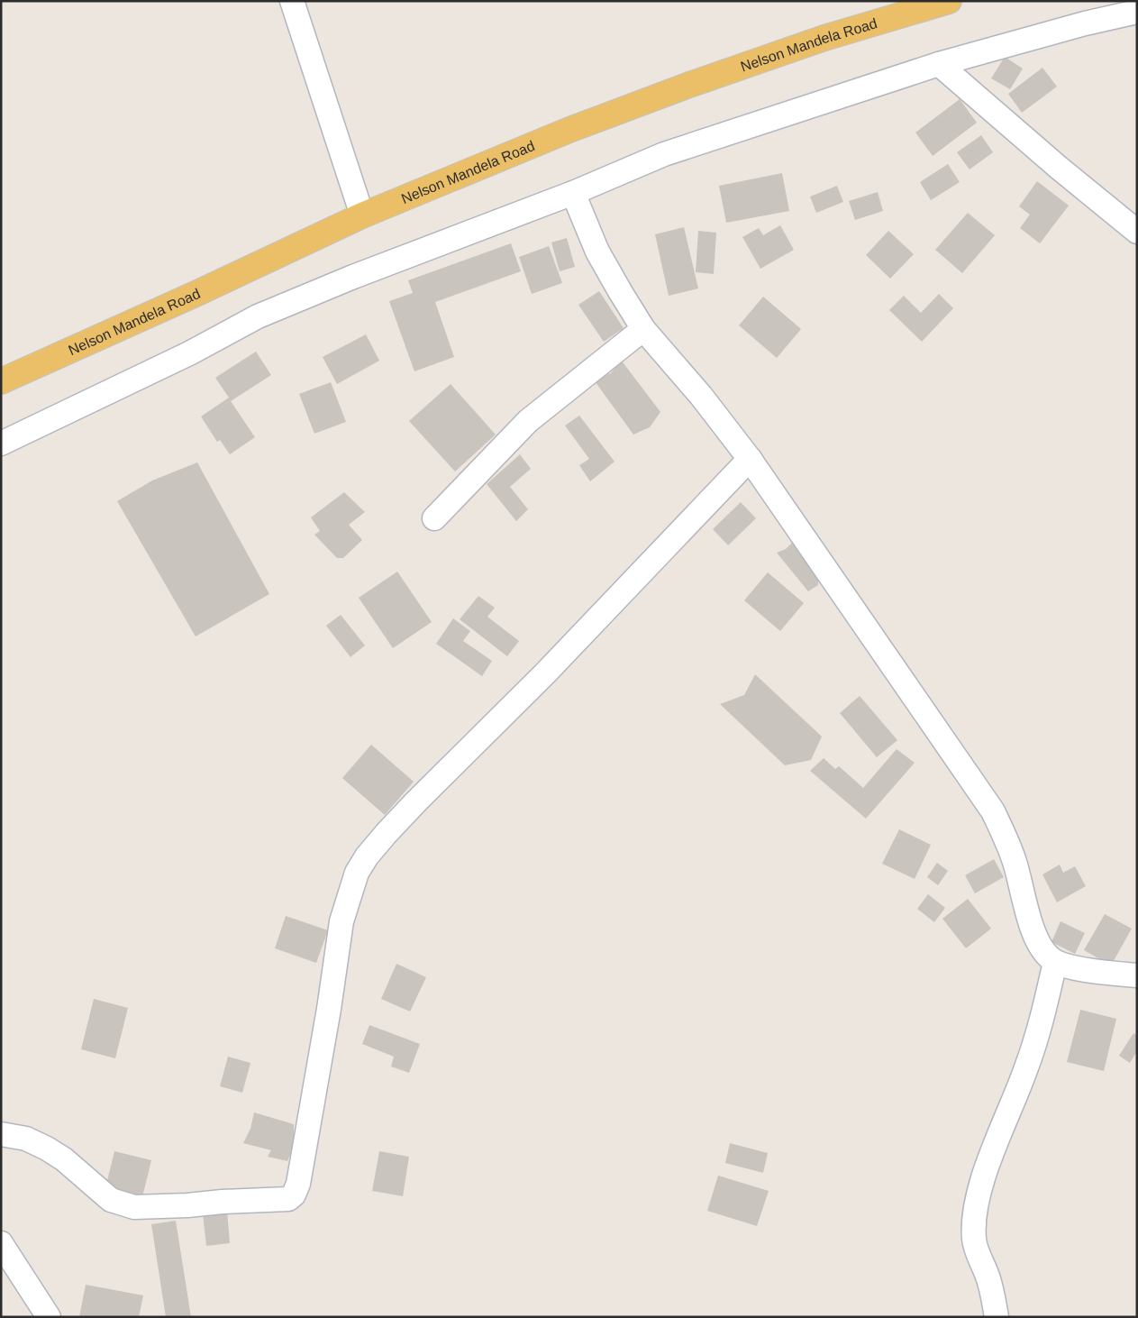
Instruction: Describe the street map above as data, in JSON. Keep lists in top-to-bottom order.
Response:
{
  "streets": {
    "main road": ["Nelson Mandela Road"]
  }
}
